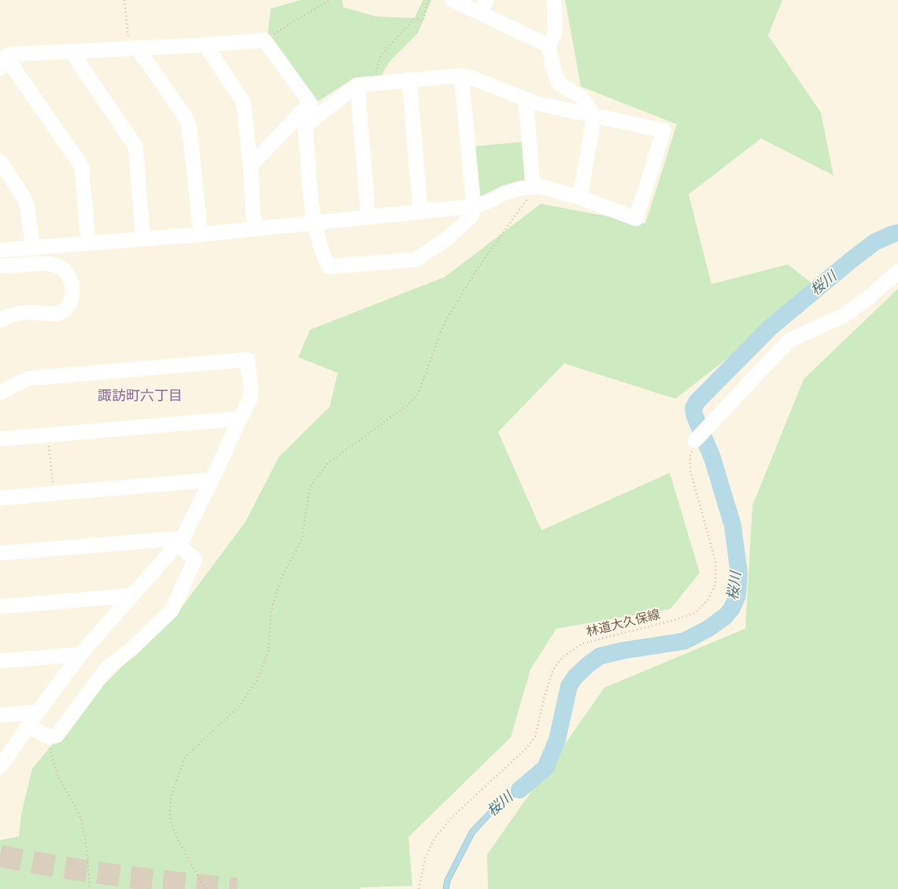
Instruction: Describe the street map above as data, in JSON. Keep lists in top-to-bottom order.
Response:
{
  "streets": {
    "path": ["林道大久保線"]
  },
  "districts": ["諏訪町六丁目"],
  "water": ["桜川"]
}
